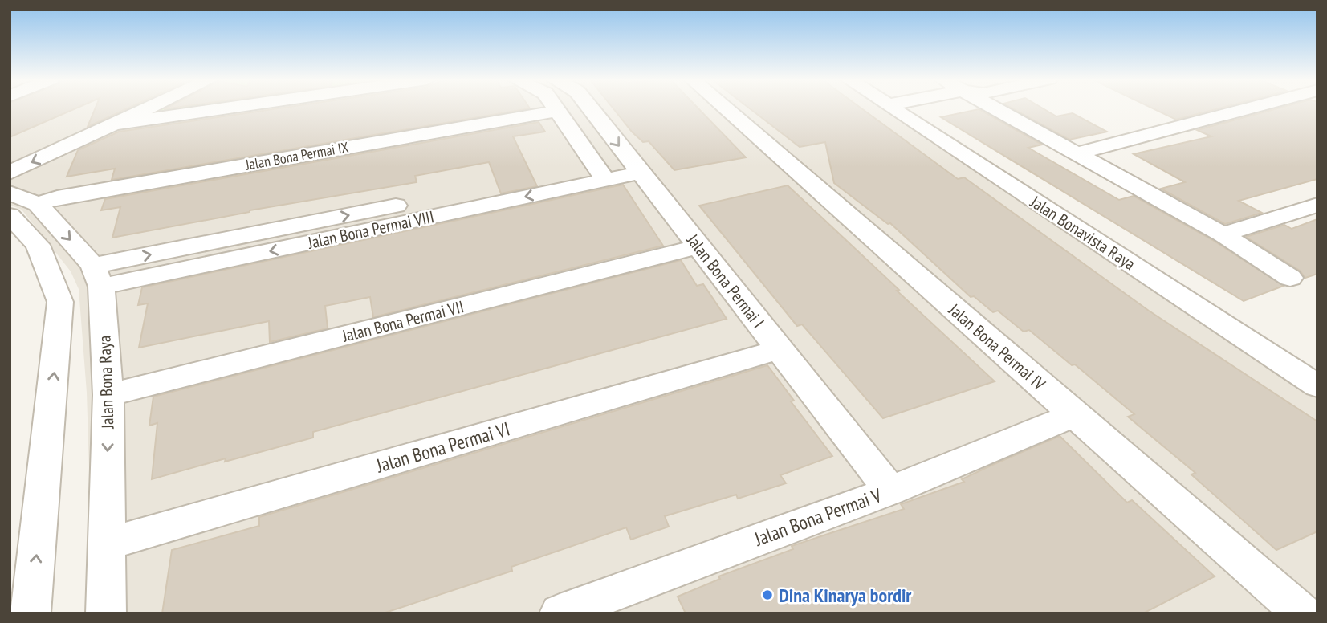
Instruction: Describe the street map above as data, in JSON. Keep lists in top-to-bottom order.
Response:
{
  "streets": {
    "street": [
      "Jalan Bona Permai IX",
      "Jalan Bona Permai VIII",
      "Jalan Bonavista Raya",
      "Jalan Bona Permai I",
      "Jalan Bona Permai VII",
      "Jalan Bona Permai IV",
      "Jalan Bona Raya",
      "Jalan Bona Permai VI",
      "Jalan Bona Permai V"
    ]
  },
  "crossings": [
    ["Jalan Bona Permai VIII", "Jalan Bona Permai I"],
    ["Jalan Bona Permai VIII", "Jalan Bona Raya"],
    ["Jalan Bona Permai I", "Jalan Bona Permai VII"],
    ["Jalan Bona Permai I", "Jalan Bona Permai VI"],
    ["Jalan Bona Permai I", "Jalan Bona Permai V"],
    ["Jalan Bona Permai VII", "Jalan Bona Raya"],
    ["Jalan Bona Permai IV", "Jalan Bona Permai V"],
    ["Jalan Bona Raya", "Jalan Bona Permai VI"]
  ],
  "places": ["Dina Kinarya bordir"]
}
